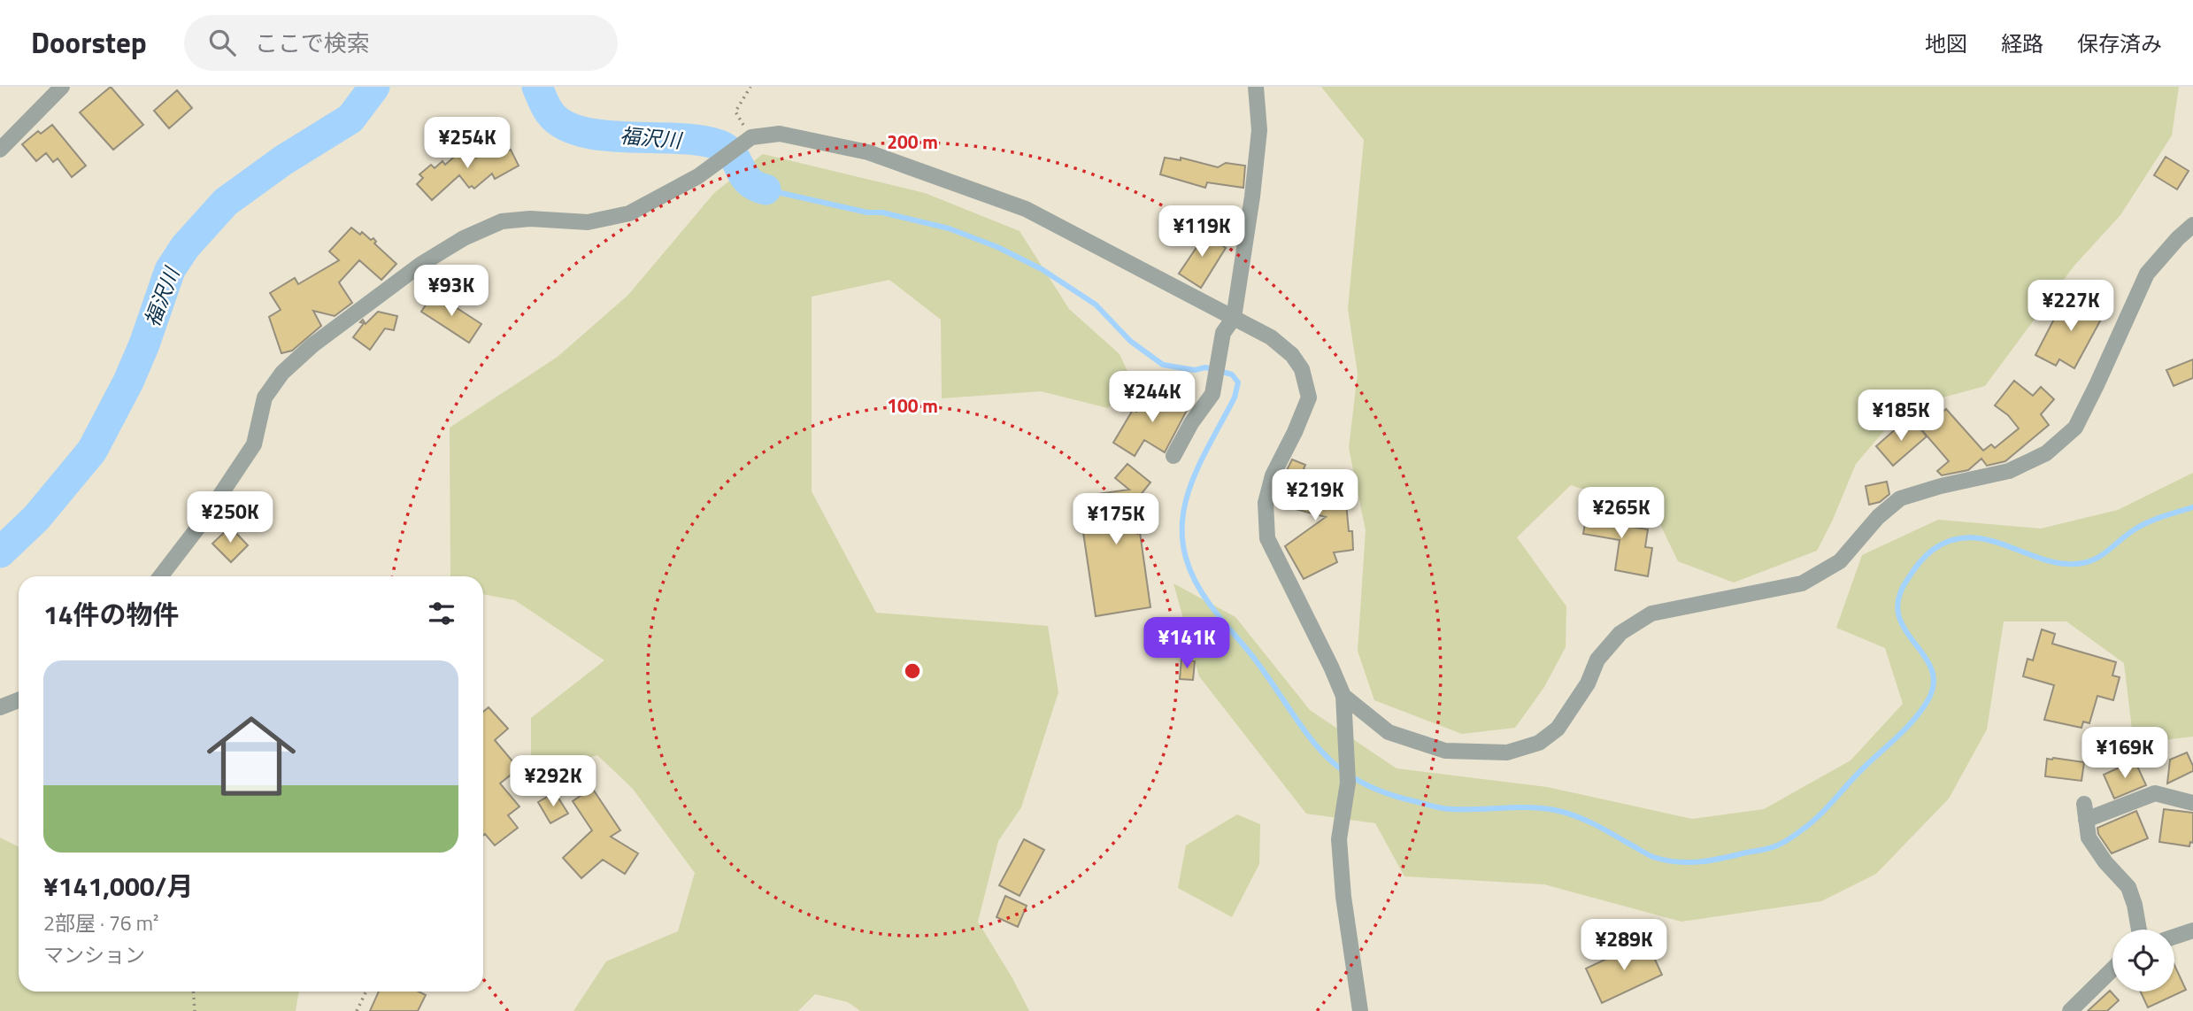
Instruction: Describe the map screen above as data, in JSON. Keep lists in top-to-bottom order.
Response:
{
  "water": ["福沢川"],
  "page": {
    "header": "Doorstep",
    "search": "ここで検索",
    "nav": ["地図", "経路", "保存済み"],
    "price": [
      "¥254K",
      "¥119K",
      "¥93K",
      "¥227K",
      "¥244K",
      "¥185K",
      "¥219K",
      "¥265K",
      "¥250K",
      "¥175K",
      "¥141K",
      "¥169K",
      "¥292K",
      "¥289K"
    ],
    "heading": "14件の物件",
    "list": [
      {
        "name": "¥141,000/月",
        "note": "2部屋 · 76 m² · マンション"
      }
    ]
  },
  "rings": ["200 m", "100 m"]
}
